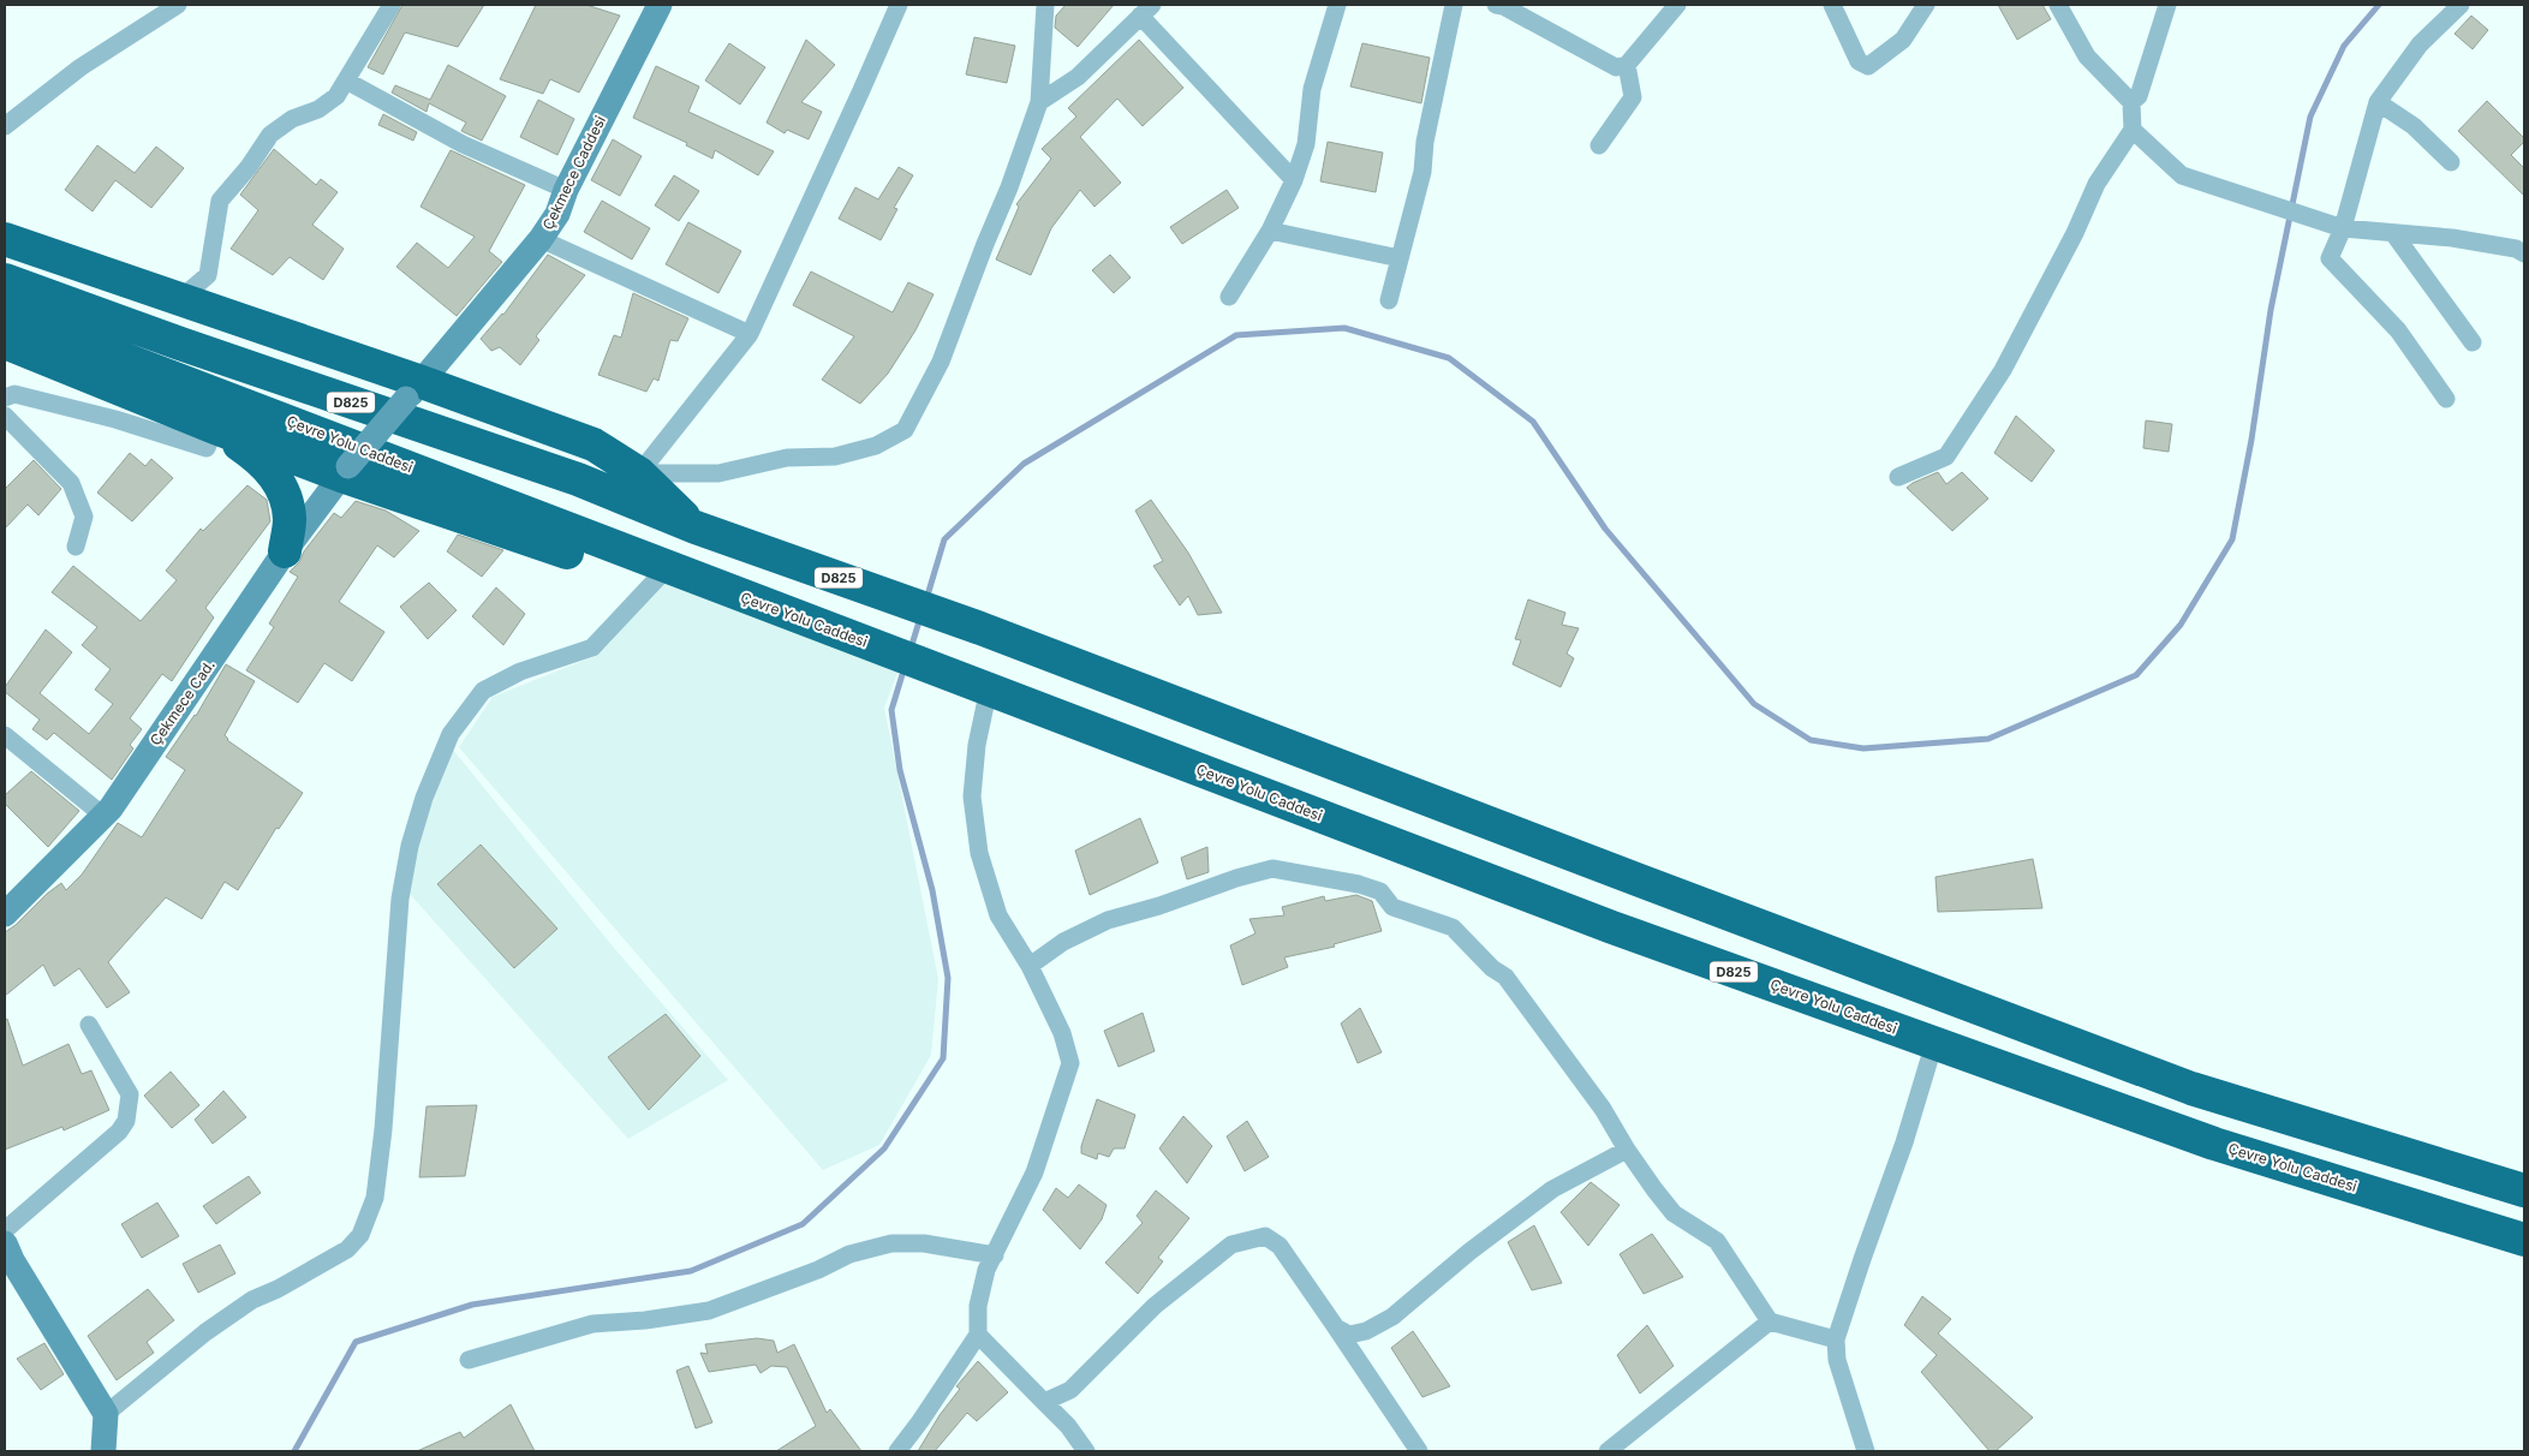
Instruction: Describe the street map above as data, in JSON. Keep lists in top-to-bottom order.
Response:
{
  "streets": {
    "highway": ["D825", "Çevre Yolu Caddesi"],
    "street": ["Çekmece Caddesi", "Çekmece Cad."]
  },
  "crossings": [
    ["Çekmece Caddesi", "Çekmece Cad."]
  ]
}
